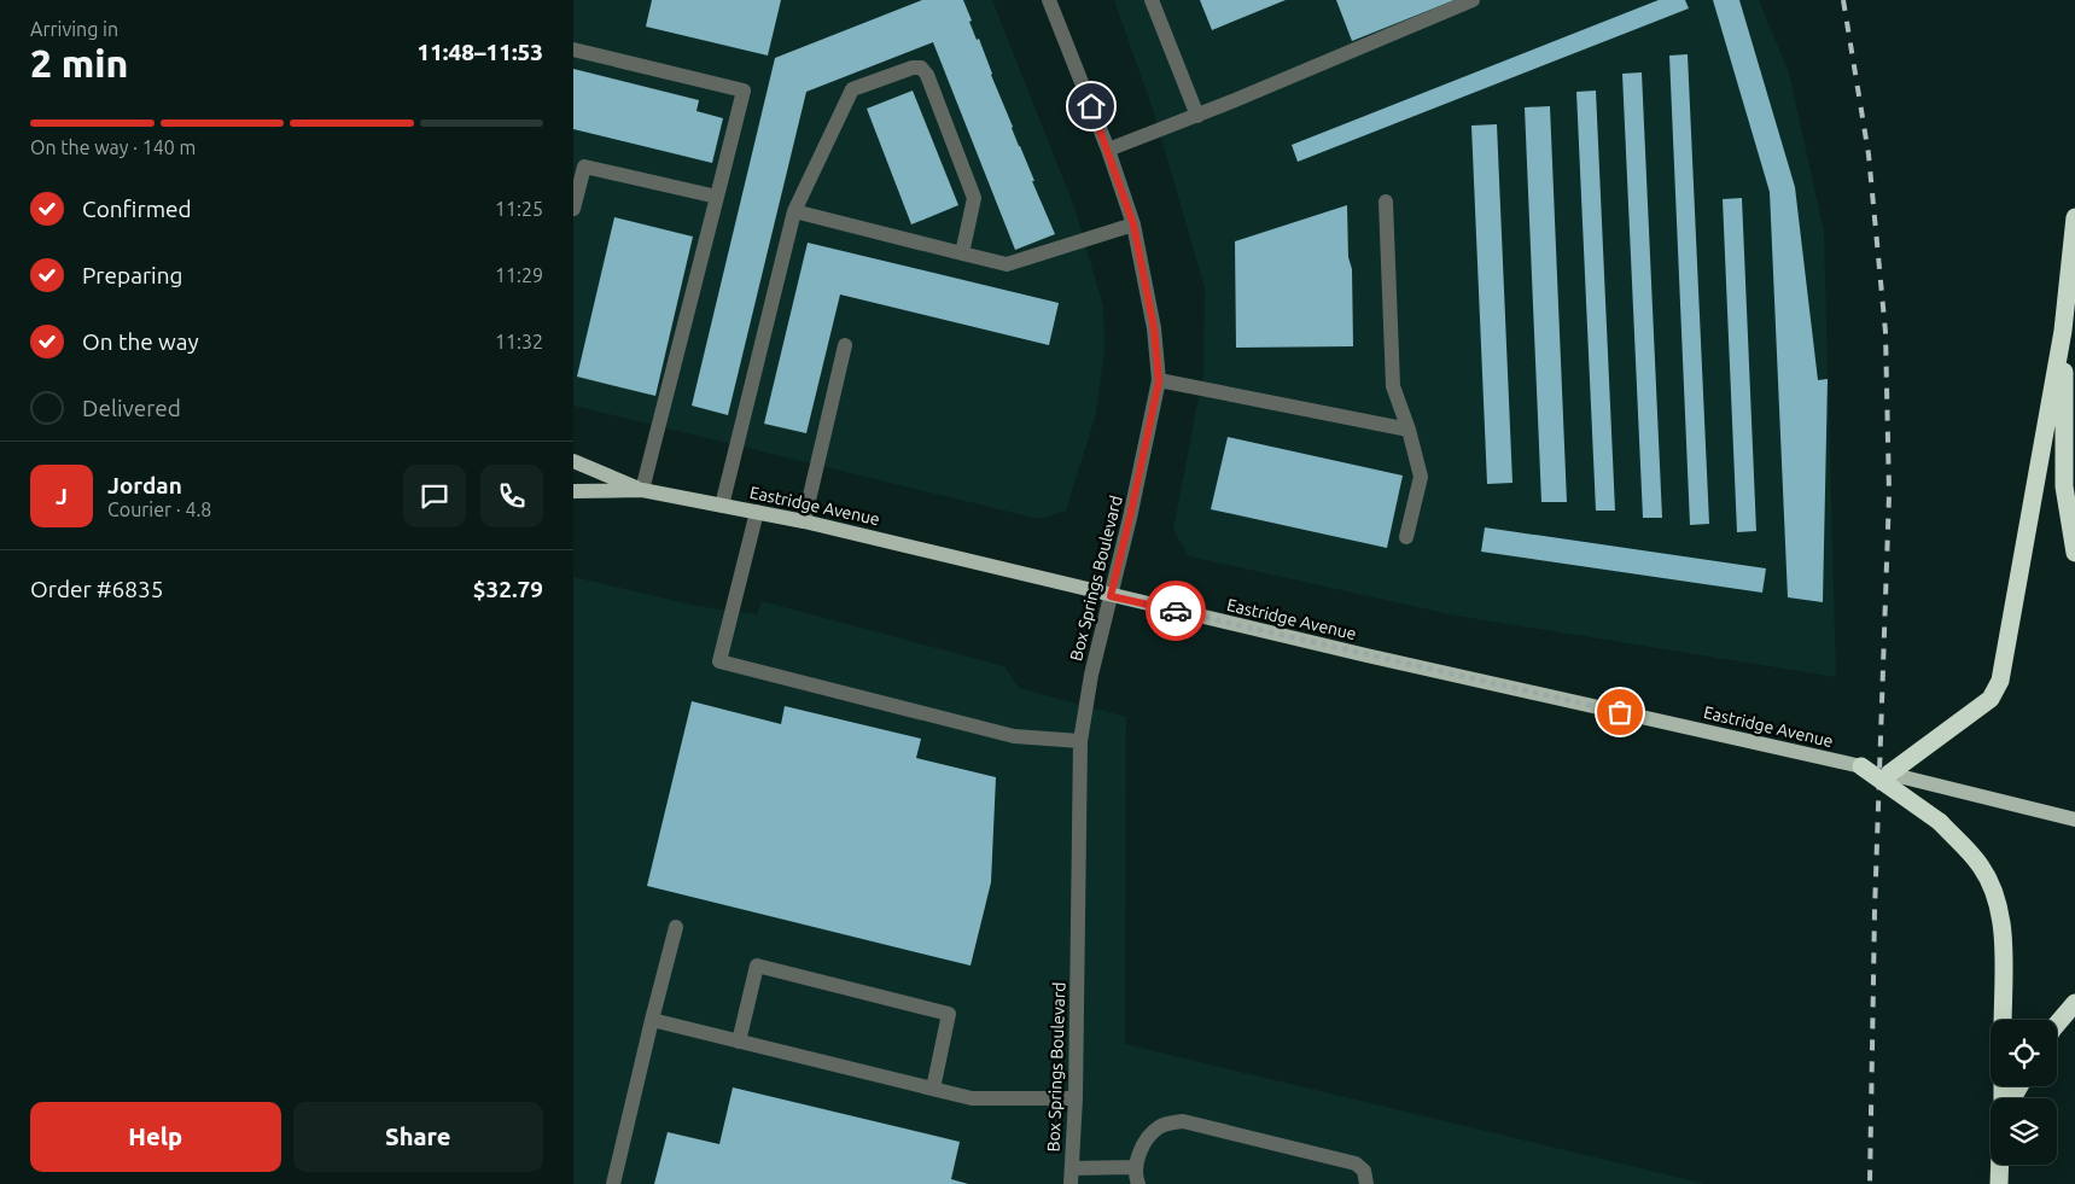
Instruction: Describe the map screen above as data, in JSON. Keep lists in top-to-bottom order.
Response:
{
  "streets": {
    "main road": ["Eastridge Avenue"],
    "street": ["Box Springs Boulevard"]
  },
  "crossings": [
    ["Eastridge Avenue", "Box Springs Boulevard"]
  ],
  "page": {
    "heading": ["2 min", "Arriving in", "11:48–11:53"],
    "panel": [
      "Jordan",
      "Courier · 4.8",
      "Order #6835",
      "$32.79"
    ],
    "bar": "On the way · 140 m",
    "list": [
      ["Confirmed", "11:25"],
      ["Preparing", "11:29"],
      ["On the way", "11:32"],
      "Delivered"
    ],
    "round": "J",
    "buttons": ["Help", "Share"]
  }
}
